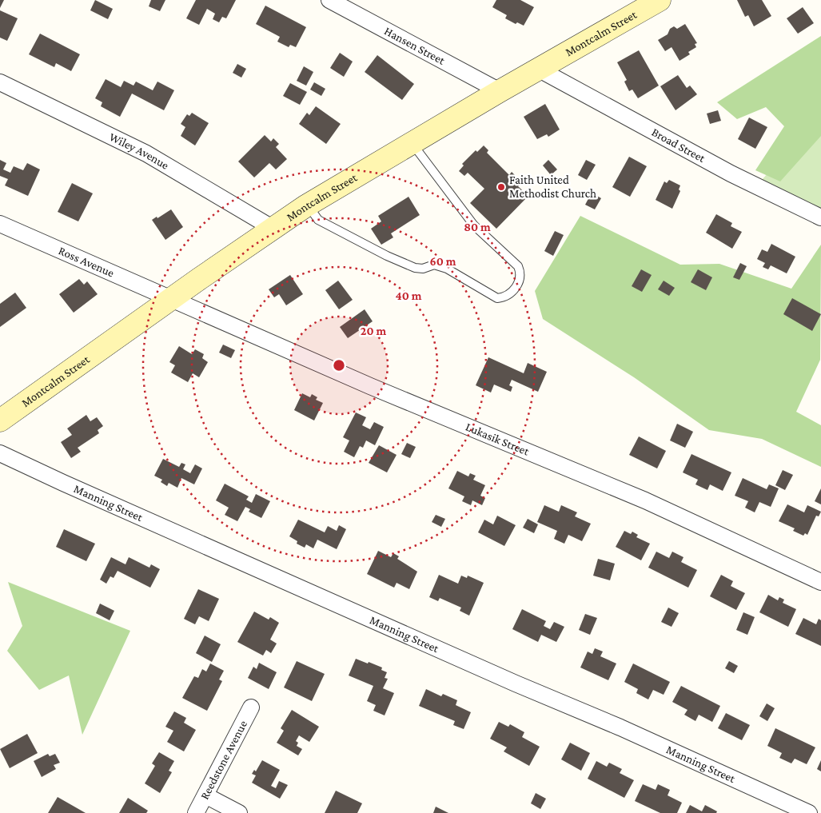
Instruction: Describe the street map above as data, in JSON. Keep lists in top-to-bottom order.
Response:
{
  "streets": {
    "main road": ["Montcalm Street"],
    "street": [
      "Hansen Street",
      "Broad Street",
      "Wiley Avenue",
      "Ross Avenue",
      "Lukasik Street",
      "Manning Street",
      "Reedstone Avenue"
    ]
  },
  "crossings": [
    ["Montcalm Street", "Hansen Street"],
    ["Montcalm Street", "Broad Street"],
    ["Montcalm Street", "Wiley Avenue"],
    ["Montcalm Street", "Ross Avenue"],
    ["Montcalm Street", "Lukasik Street"],
    ["Ross Avenue", "Lukasik Street"]
  ],
  "places": ["Faith United Methodist Church"],
  "rings": [
    "80 m",
    "60 m",
    "40 m",
    "20 m"
  ]
}
